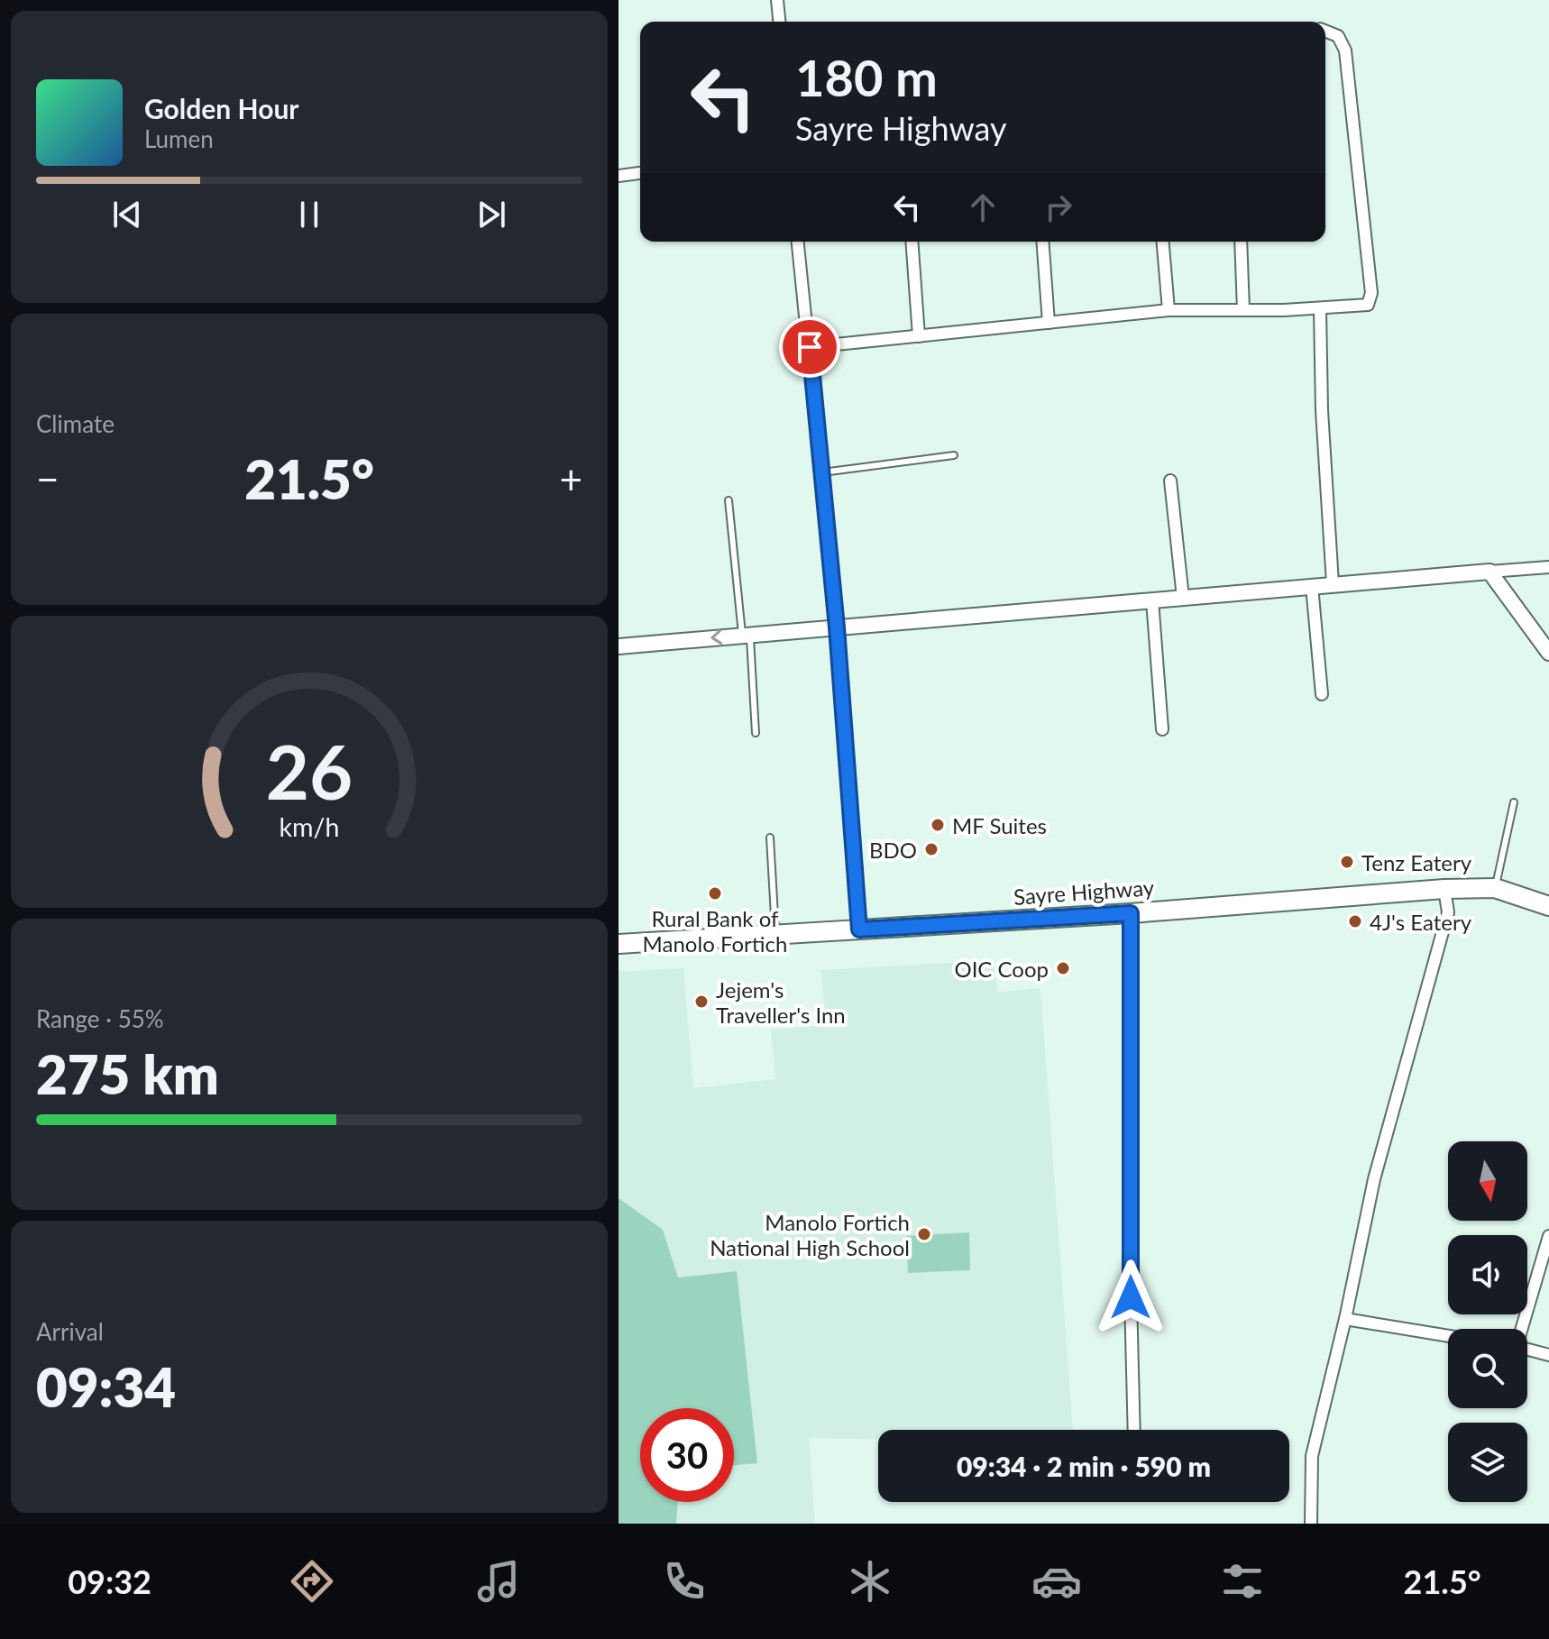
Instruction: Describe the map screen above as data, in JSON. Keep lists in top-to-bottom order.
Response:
{
  "streets": {
    "highway": ["Sayre Highway"]
  },
  "places": [
    "MF Suites",
    "BDO",
    "Tenz Eatery",
    "Rural Bank of Manolo Fortich",
    "4J's Eatery",
    "OIC Coop",
    "Jejem's Traveller's Inn",
    "Manolo Fortich National High School"
  ],
  "north": "bottom",
  "page": {
    "turn": ["180 m", "Sayre Highway"],
    "song": ["Golden Hour", "Lumen"],
    "tile": [
      "Climate",
      ["Range · 55%", "275 km"],
      ["Arrival", "09:34"]
    ],
    "heat": ["−", "21.5°", "+"],
    "limit": "30",
    "trip": "09:34 · 2 min · 590 m",
    "tabs": ["09:32", "21.5°"],
    "gauge": ["26", "km/h"]
  }
}
